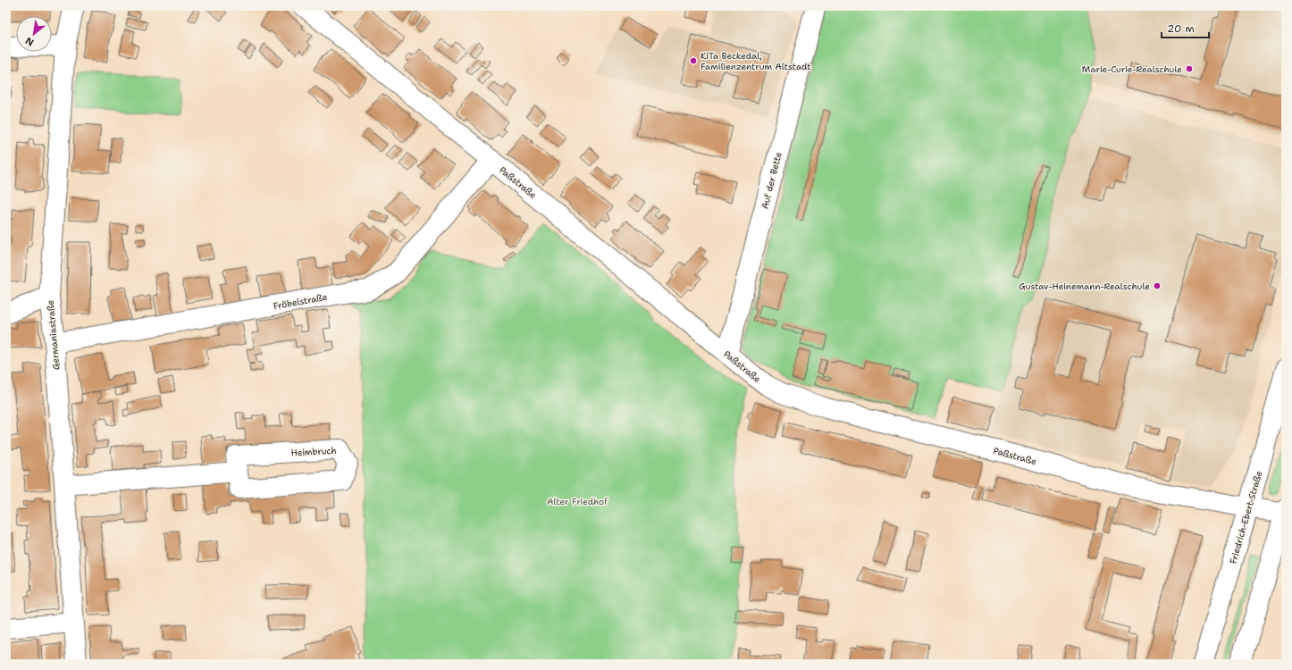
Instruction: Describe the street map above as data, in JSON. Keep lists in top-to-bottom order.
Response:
{
  "streets": {
    "street": [
      "Auf der Bette",
      "Paßstraße",
      "Fröbelstraße",
      "Germaniastraße",
      "Heimbruch",
      "Friedrich-Ebert-Straße"
    ]
  },
  "crossings": [
    ["Auf der Bette", "Paßstraße"],
    ["Paßstraße", "Fröbelstraße"],
    ["Paßstraße", "Friedrich-Ebert-Straße"],
    ["Fröbelstraße", "Germaniastraße"]
  ],
  "parks": ["Alter Friedhof"],
  "places": ["KiTa Beckedal, Familienzentrum Altstadt", "Marie-Curie-Realschule", "Gustav-Heinemann-Realschule"],
  "scale_bar": "20 m",
  "north": "bottom left"
}
